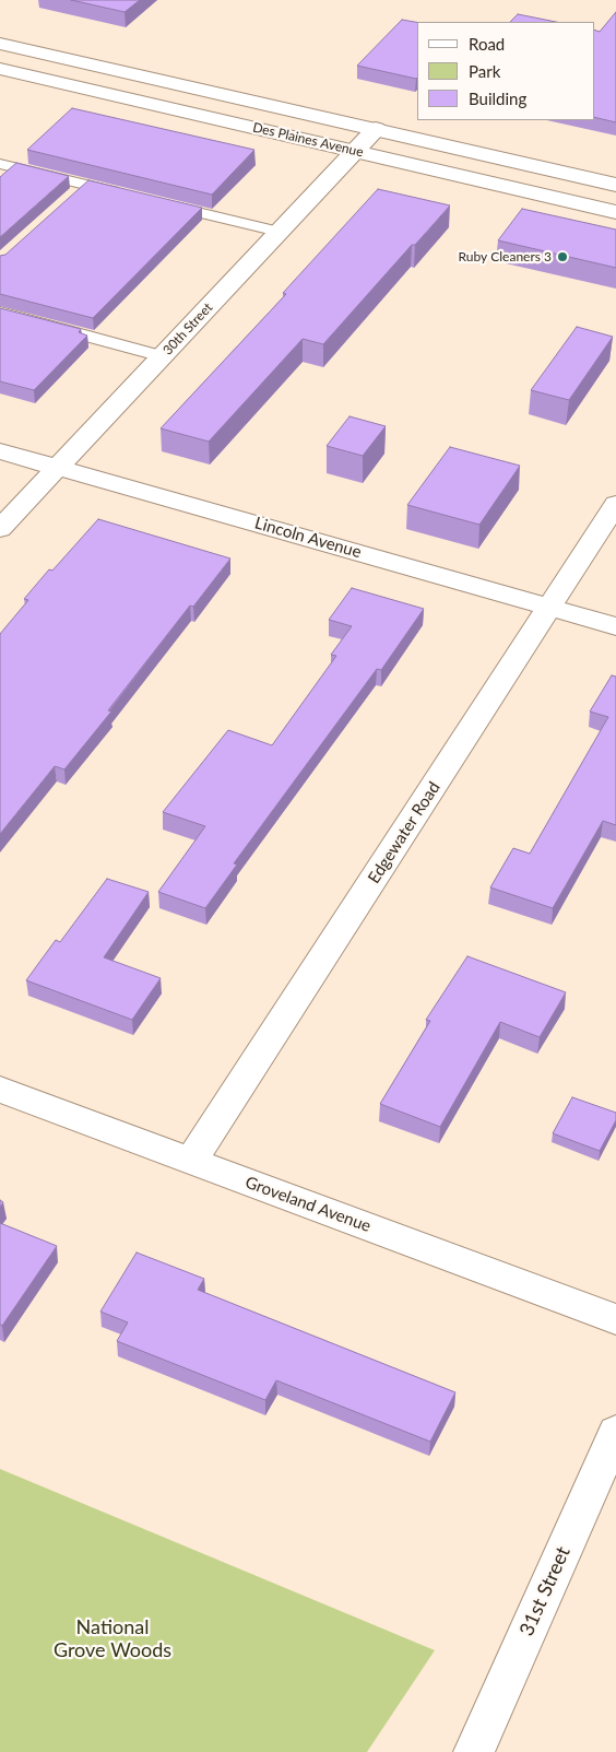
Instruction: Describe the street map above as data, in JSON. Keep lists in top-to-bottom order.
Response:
{
  "streets": {
    "street": [
      "Des Plaines Avenue",
      "30th Street",
      "Lincoln Avenue",
      "Edgewater Road",
      "Groveland Avenue",
      "31st Street"
    ]
  },
  "crossings": [
    ["Des Plaines Avenue", "30th Street"],
    ["30th Street", "Lincoln Avenue"],
    ["Lincoln Avenue", "Edgewater Road"],
    ["Edgewater Road", "Groveland Avenue"]
  ],
  "parks": ["National Grove Woods"],
  "places": ["Ruby Cleaners 3"],
  "legend": ["Road", "Park", "Building"]
}
